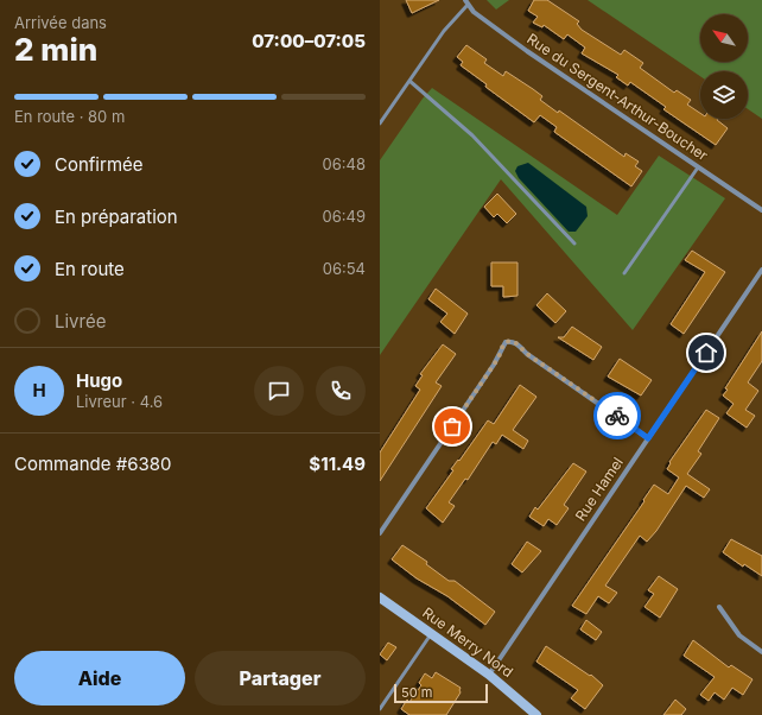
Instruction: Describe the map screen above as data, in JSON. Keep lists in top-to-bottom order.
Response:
{
  "streets": {
    "main road": ["Rue Merry Nord"],
    "street": ["Rue du Sergent-Arthur-Boucher", "Rue Hamel"]
  },
  "crossings": [
    ["Rue Hamel", "Rue Merry Nord"]
  ],
  "scale_bar": "50 m",
  "north": "top left",
  "page": {
    "heading": ["2 min", "Arrivée dans", "07:00–07:05"],
    "panel": [
      "Hugo",
      "Livreur · 4.6",
      "Commande #6380",
      "$11.49"
    ],
    "bar": "En route · 80 m",
    "list": [
      ["Confirmée", "06:48"],
      ["En préparation", "06:49"],
      ["En route", "06:54"],
      "Livrée"
    ],
    "round": "H",
    "buttons": ["Aide", "Partager"],
    "scale": "50 m"
  }
}
